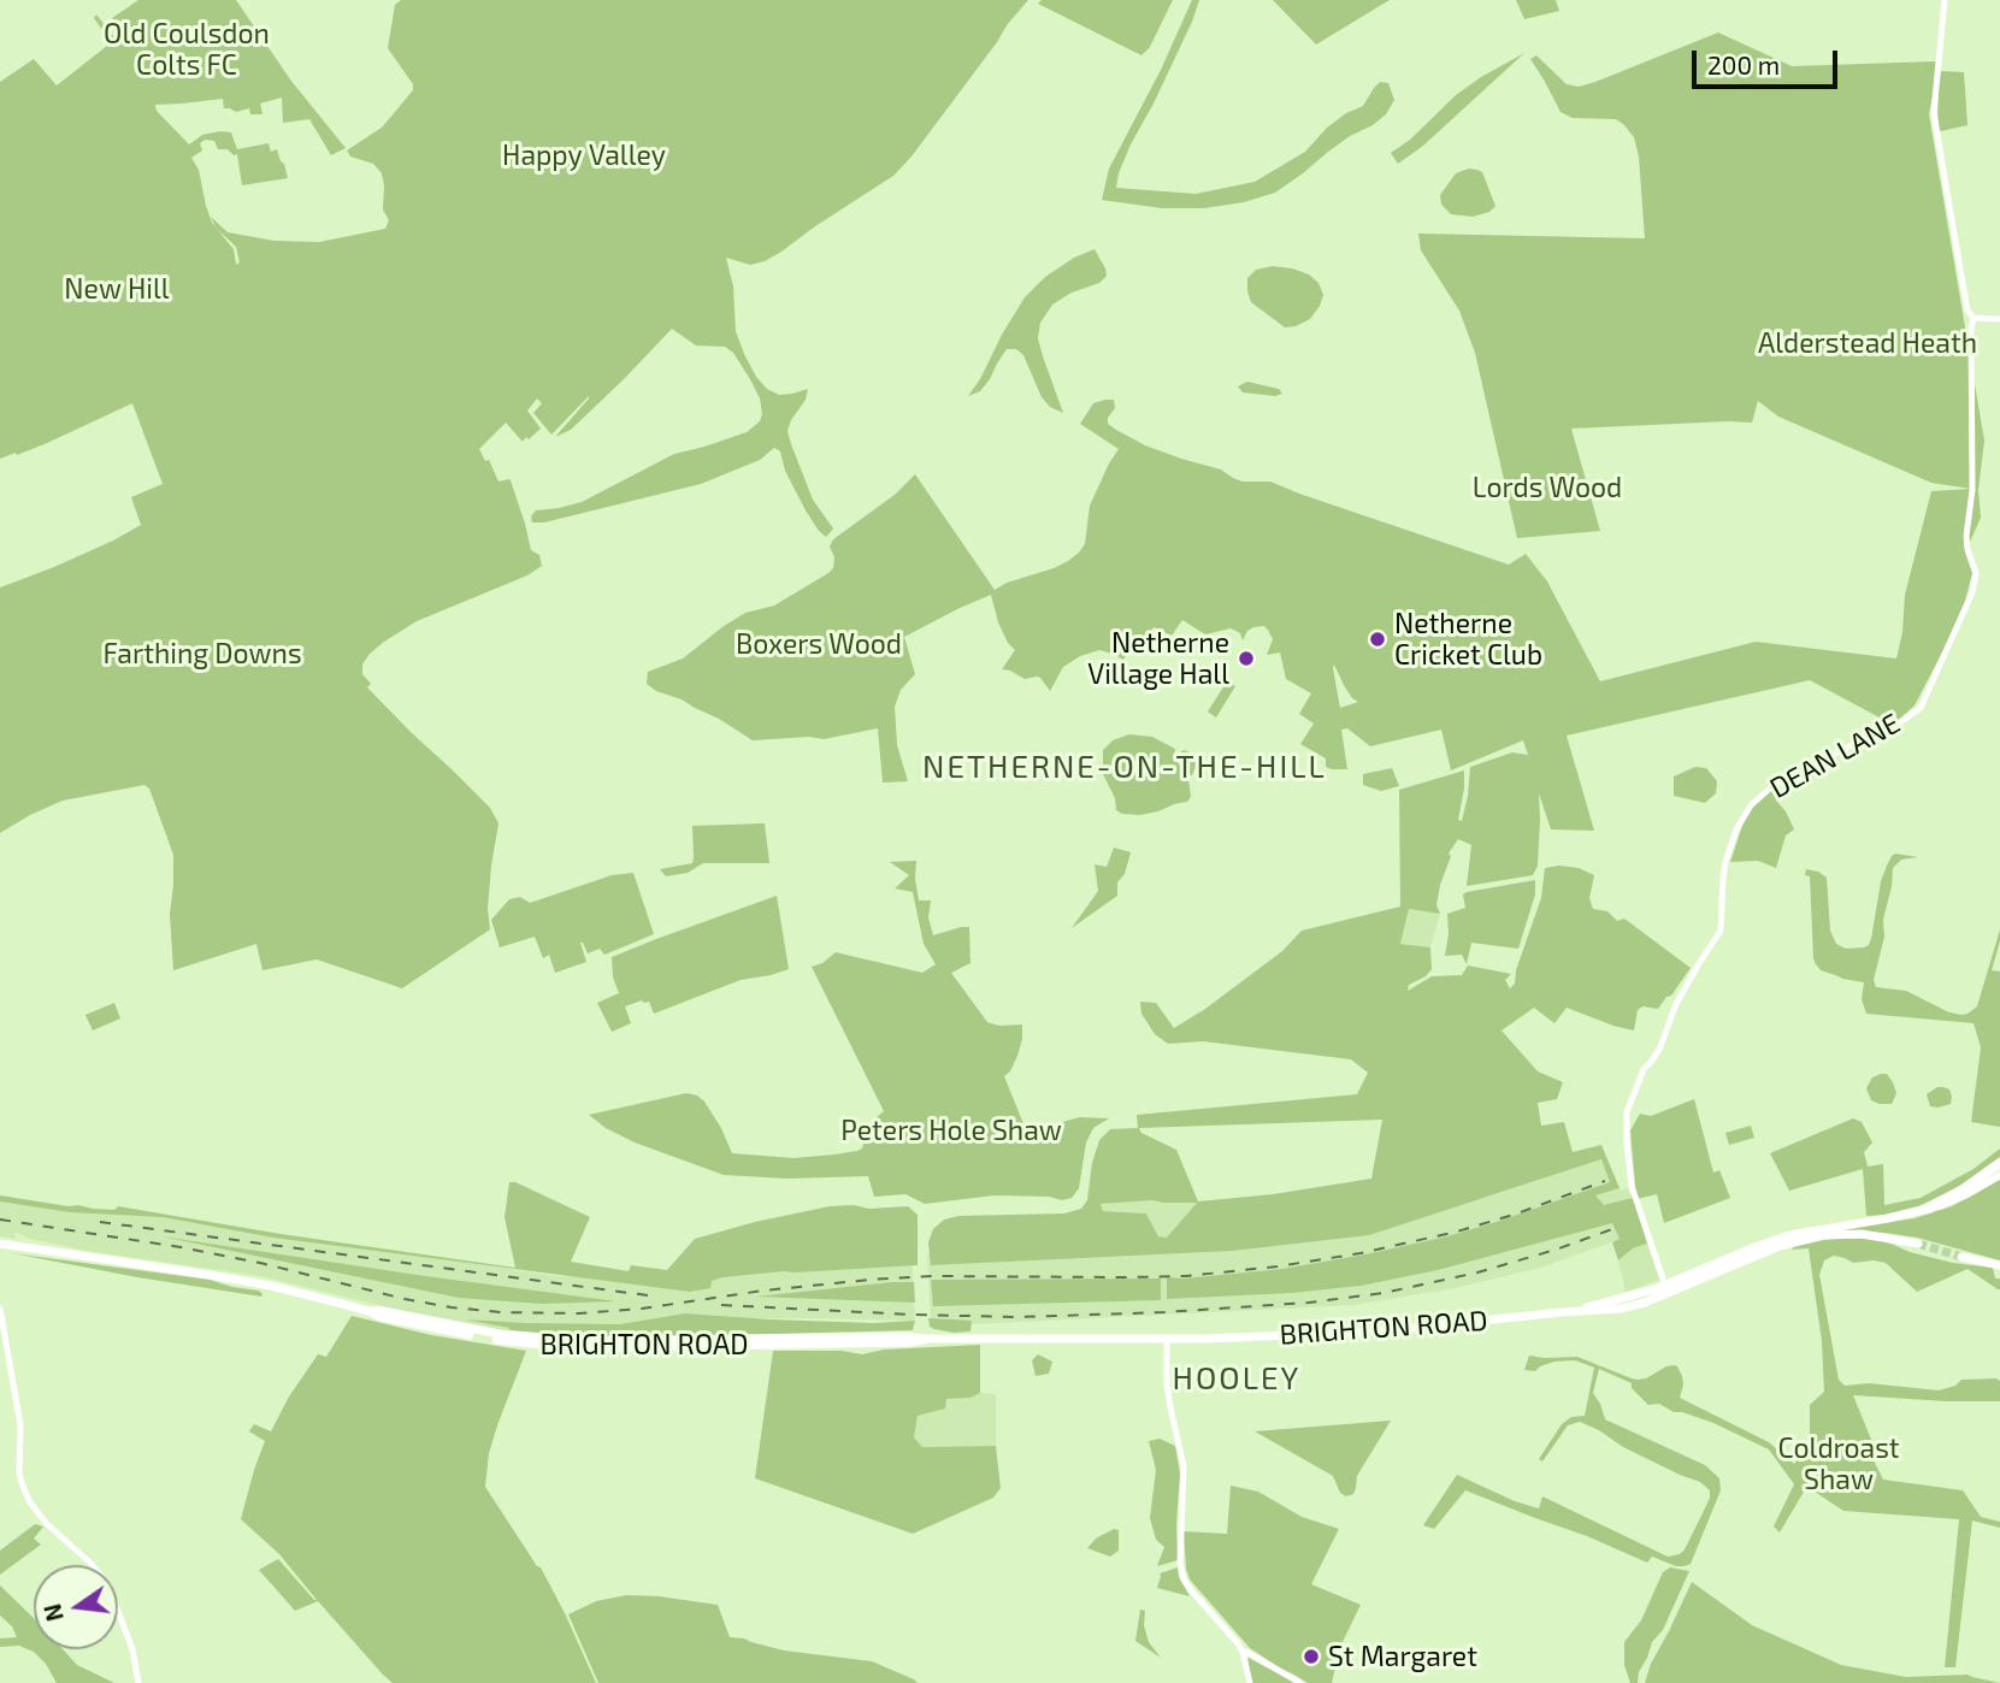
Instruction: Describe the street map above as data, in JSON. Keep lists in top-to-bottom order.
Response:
{
  "streets": {
    "highway": ["BRIGHTON ROAD"],
    "street": ["DEAN LANE"]
  },
  "crossings": [
    ["DEAN LANE", "BRIGHTON ROAD"]
  ],
  "districts": ["NETHERNE-ON-THE-HILL", "HOOLEY"],
  "parks": [
    "Old Coulsdon Colts FC",
    "Happy Valley",
    "New Hill",
    "Alderstead Heath",
    "Lords Wood",
    "Boxers Wood",
    "Farthing Downs",
    "Peters Hole Shaw",
    "Coldroast Shaw"
  ],
  "places": ["Netherne Cricket Club", "Netherne Village Hall", "St Margaret"],
  "scale_bar": "200 m",
  "north": "left"
}
